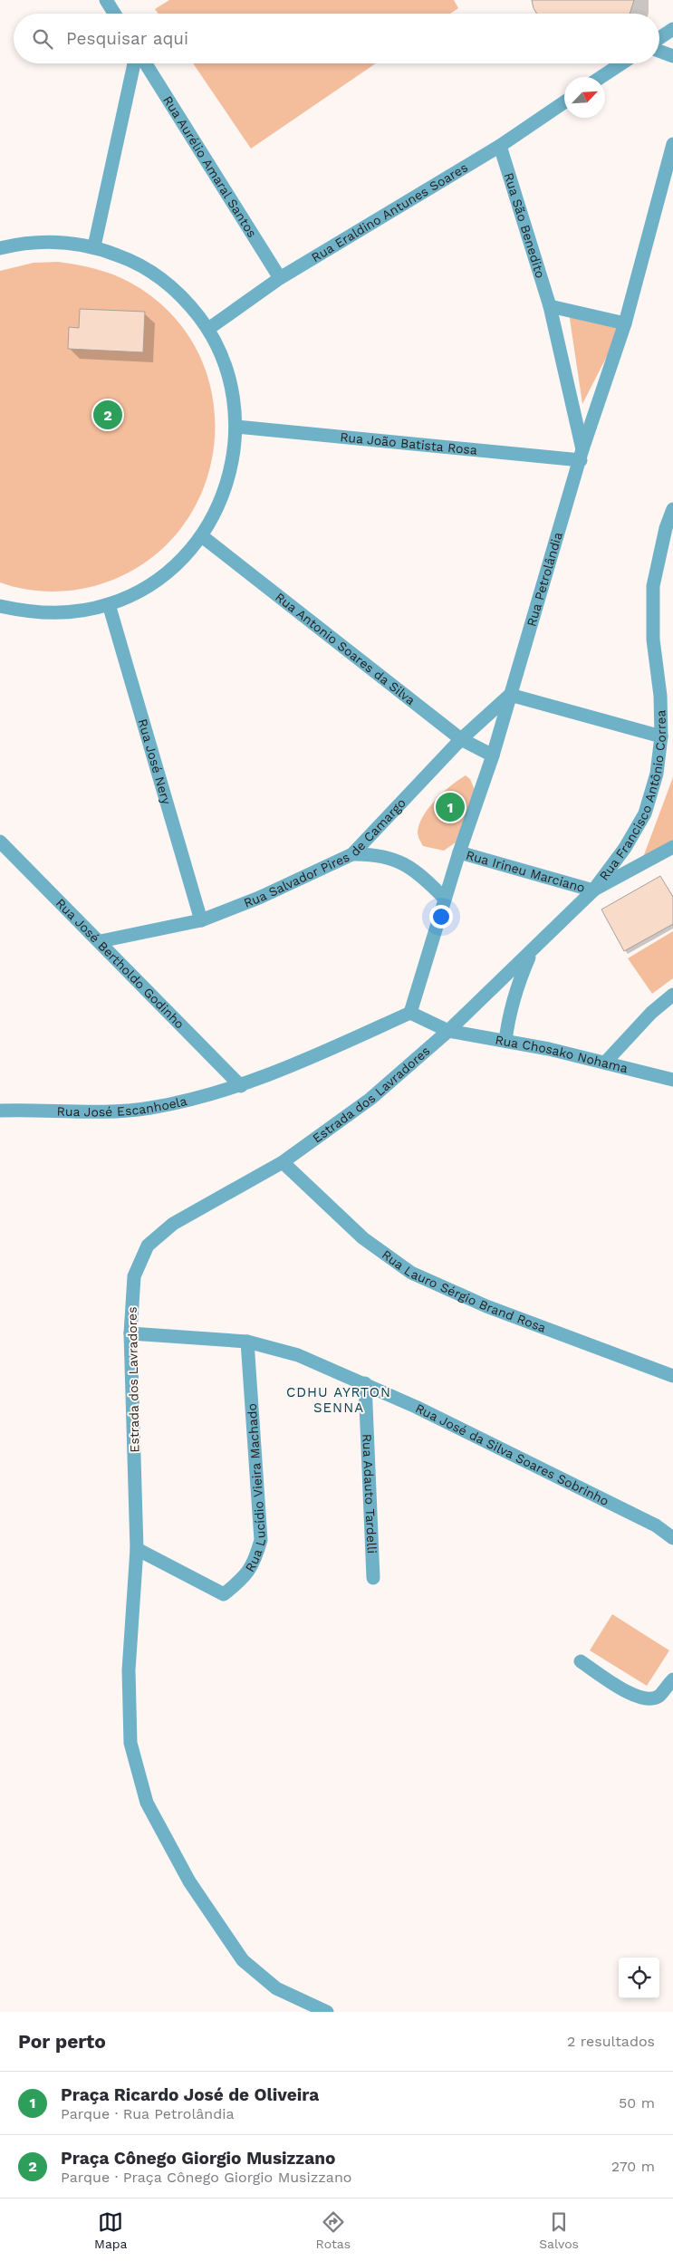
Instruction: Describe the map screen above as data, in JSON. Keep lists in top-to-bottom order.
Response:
{
  "streets": {
    "street": [
      "Rua Aurélio Amaral Santos",
      "Rua Eraldino Antunes Soares",
      "Rua São Benedito",
      "Rua João Batista Rosa",
      "Rua Petrolândia",
      "Rua Antonio Soares da Silva",
      "Rua José Nery",
      "Rua Francisco Antônio Correa",
      "Rua Salvador Pires de Camargo",
      "Rua Irineu Marciano",
      "Rua José Bertholdo Godinho",
      "Rua Chosako Nohama",
      "Estrada dos Lavradores",
      "Rua José Escanhoela",
      "Rua Lauro Sérgio Brand Rosa",
      "Rua José da Silva Soares Sobrinho",
      "Rua Lucídio Vieira Machado",
      "Rua Adauto Tardelli"
    ]
  },
  "crossings": [
    ["Rua Aurélio Amaral Santos", "Rua Eraldino Antunes Soares"],
    ["Rua Eraldino Antunes Soares", "Rua São Benedito"],
    ["Rua São Benedito", "Rua João Batista Rosa"],
    ["Rua São Benedito", "Rua Petrolândia"],
    ["Rua João Batista Rosa", "Rua Petrolândia"],
    ["Rua Petrolândia", "Rua Antonio Soares da Silva"],
    ["Rua Petrolândia", "Rua Salvador Pires de Camargo"],
    ["Rua Petrolândia", "Rua Irineu Marciano"],
    ["Rua Petrolândia", "Rua Chosako Nohama"],
    ["Rua Petrolândia", "Rua José Escanhoela"],
    ["Rua Antonio Soares da Silva", "Rua Salvador Pires de Camargo"],
    ["Rua José Nery", "Rua Salvador Pires de Camargo"],
    ["Rua Francisco Antônio Correa", "Rua Irineu Marciano"],
    ["Rua Francisco Antônio Correa", "Estrada dos Lavradores"],
    ["Rua Salvador Pires de Camargo", "Rua José Bertholdo Godinho"],
    ["Rua Irineu Marciano", "Estrada dos Lavradores"],
    ["Rua José Bertholdo Godinho", "Rua José Escanhoela"],
    ["Rua Chosako Nohama", "Estrada dos Lavradores"],
    ["Rua Chosako Nohama", "Rua José Escanhoela"],
    ["Estrada dos Lavradores", "Rua Lauro Sérgio Brand Rosa"],
    ["Estrada dos Lavradores", "Rua José da Silva Soares Sobrinho"],
    ["Estrada dos Lavradores", "Rua Lucídio Vieira Machado"],
    ["Rua José da Silva Soares Sobrinho", "Rua Lucídio Vieira Machado"],
    ["Rua José da Silva Soares Sobrinho", "Rua Adauto Tardelli"]
  ],
  "districts": ["CDHU AYRTON SENNA"],
  "north": "top right",
  "page": {
    "search": "Pesquisar aqui",
    "pins": ["2", "1"],
    "heading": ["Por perto", "2 resultados"],
    "list": [
      {
        "mark": "1",
        "name": "Praça Ricardo José de Oliveira",
        "note": "Parque · Rua Petrolândia",
        "value": "50 m"
      },
      {
        "mark": "2",
        "name": "Praça Cônego Giorgio Musizzano",
        "note": "Parque · Praça Cônego Giorgio Musizzano",
        "value": "270 m"
      }
    ],
    "nav": ["Mapa", "Rotas", "Salvos"]
  }
}
